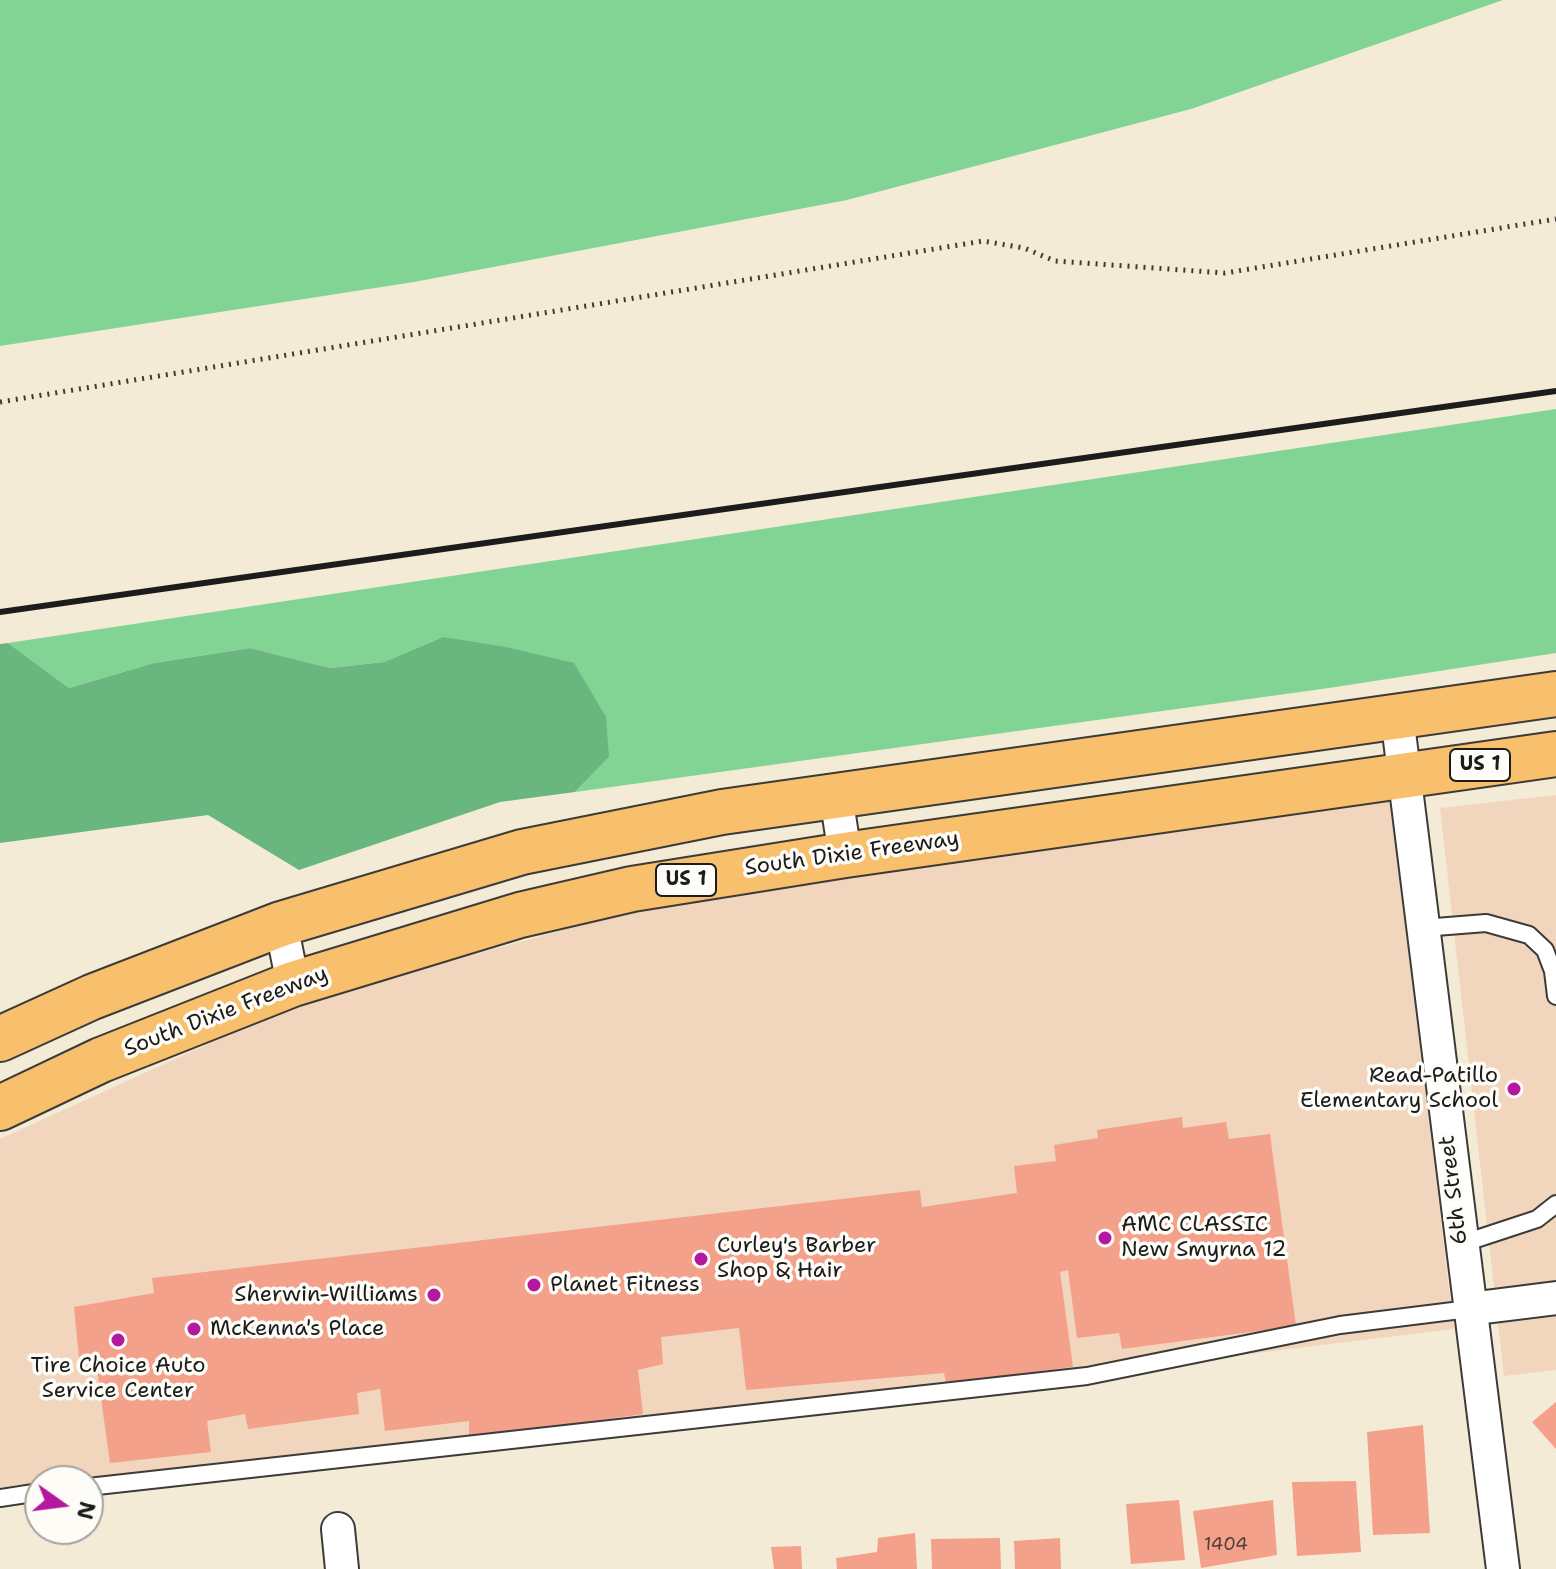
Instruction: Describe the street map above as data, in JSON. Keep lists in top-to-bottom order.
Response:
{
  "streets": {
    "main road": ["US 1", "South Dixie Freeway"],
    "street": ["6th Street"]
  },
  "crossings": [
    ["US 1", "South Dixie Freeway"],
    ["US 1", "6th Street"],
    ["South Dixie Freeway", "6th Street"]
  ],
  "places": [
    "Read-Patillo Elementary School",
    "AMC CLASSIC New Smyrna 12",
    "Curley's Barber Shop & Hair",
    "Planet Fitness",
    "Sherwin-Williams",
    "McKenna's Place",
    "Tire Choice Auto Service Center"
  ],
  "house_numbers": ["1404"],
  "north": "right"
}
